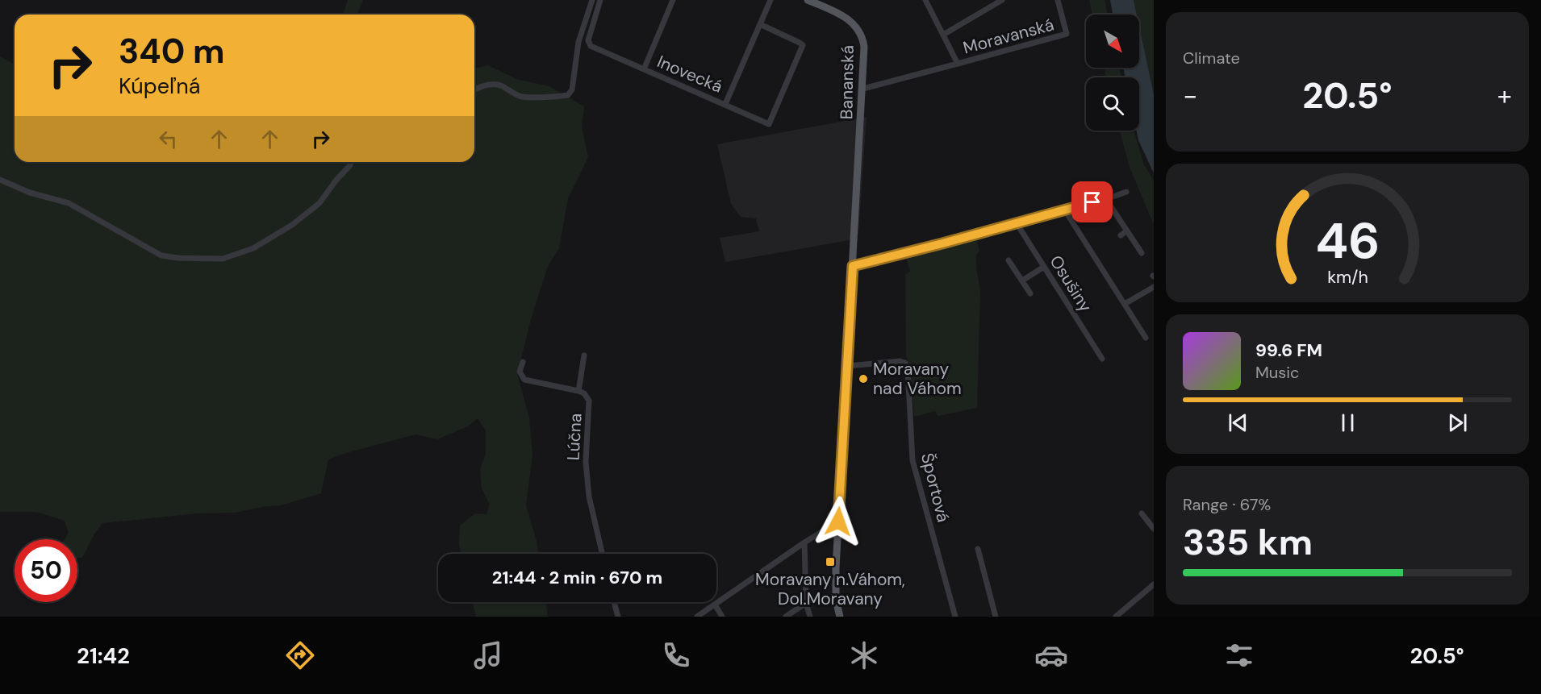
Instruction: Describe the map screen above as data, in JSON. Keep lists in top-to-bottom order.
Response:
{
  "streets": {
    "main road": ["Bananská"],
    "street": [
      "Moravanská",
      "Inovecká",
      "Osušiny",
      "Lúčna",
      "Športová"
    ]
  },
  "crossings": [
    ["Moravanská", "Bananská"],
    ["Bananská", "Športová"]
  ],
  "places": {
    "other": ["Moravany nad Váhom"],
    "transit": ["Moravany n.Váhom, Dol.Moravany"]
  },
  "north": "bottom right",
  "page": {
    "tile": [
      "Climate",
      ["Range · 67%", "335 km"]
    ],
    "turn": ["340 m", "Kúpeľná"],
    "heat": ["−", "20.5°", "+"],
    "song": ["99.6 FM", "Music"],
    "limit": "50",
    "trip": "21:44 · 2 min · 670 m",
    "tabs": ["21:42", "20.5°"],
    "gauge": ["46", "km/h"]
  }
}
